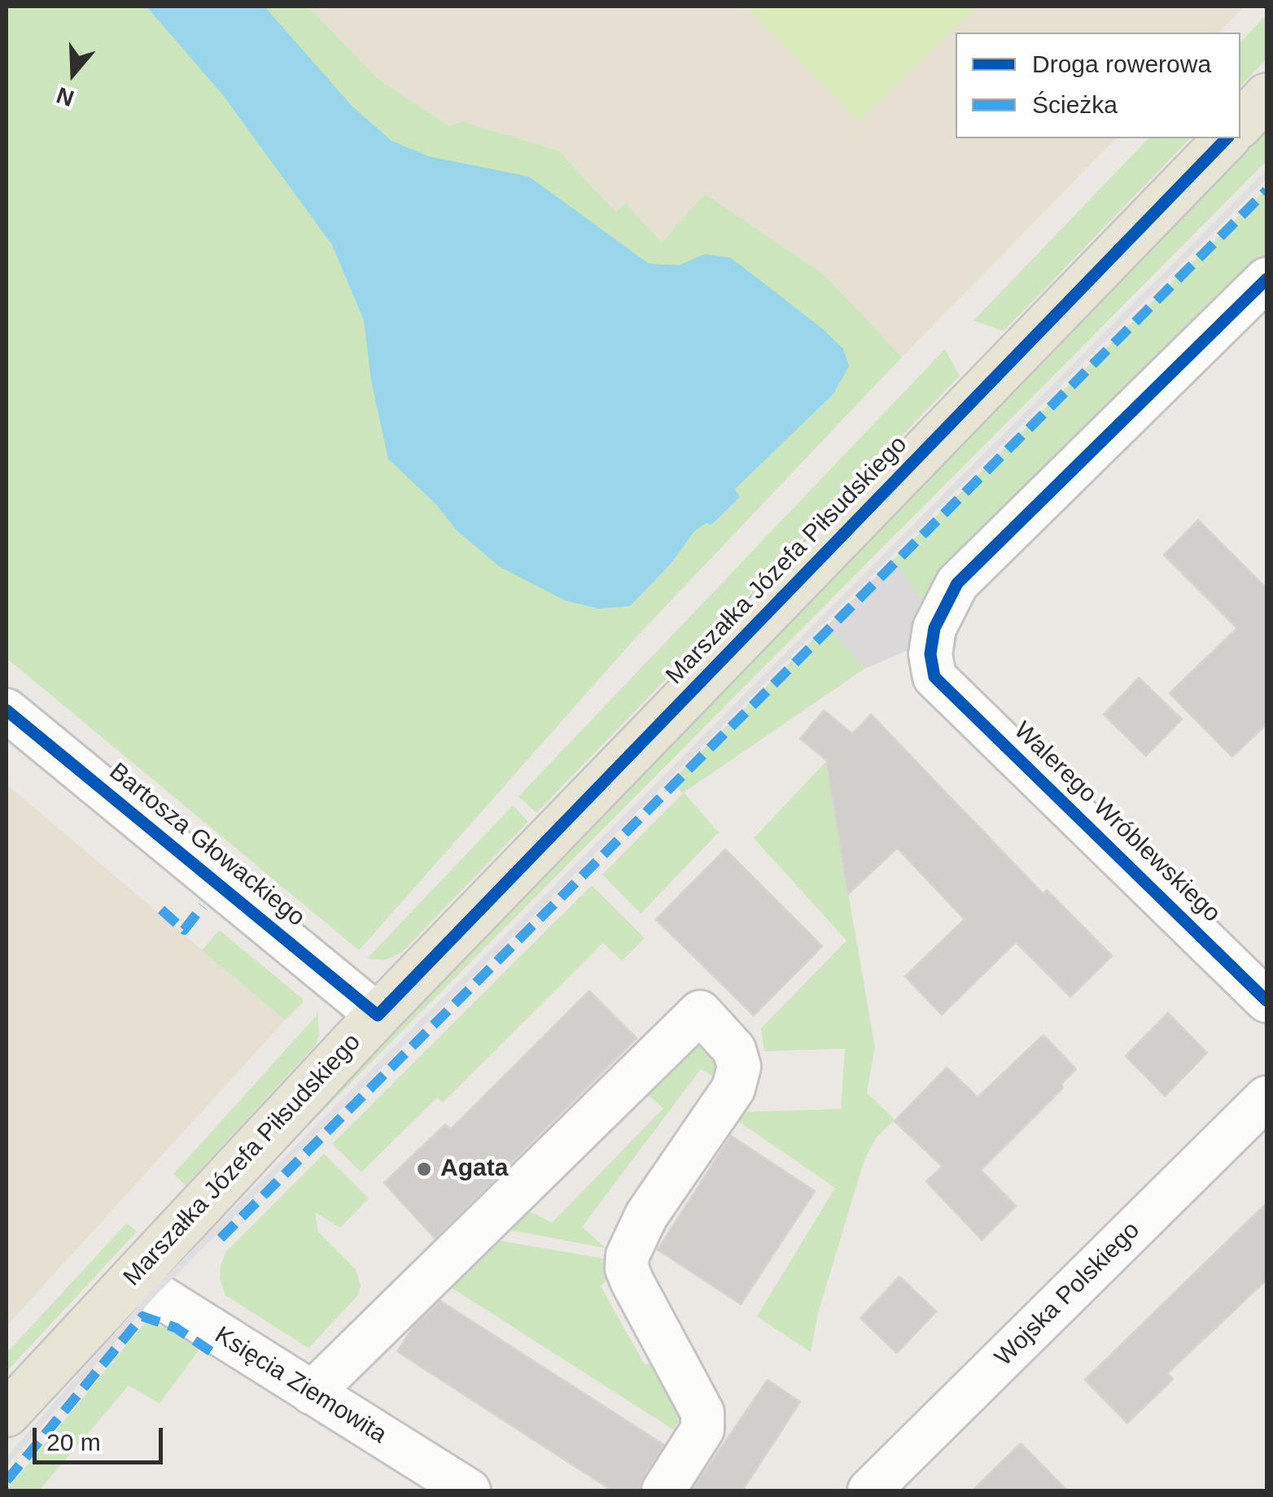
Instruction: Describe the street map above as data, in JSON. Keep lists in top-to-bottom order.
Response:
{
  "streets": {
    "main road": ["Marszałka Józefa Piłsudskiego"],
    "street": [
      "Walerego Wróblewskiego",
      "Bartosza Głowackiego",
      "Wojska Polskiego",
      "Księcia Ziemowita"
    ]
  },
  "crossings": [
    ["Marszałka Józefa Piłsudskiego", "Bartosza Głowackiego"],
    ["Marszałka Józefa Piłsudskiego", "Księcia Ziemowita"]
  ],
  "places": ["Agata"],
  "legend": ["Droga rowerowa", "Ścieżka"],
  "scale_bar": "20 m",
  "north": "bottom"
}
